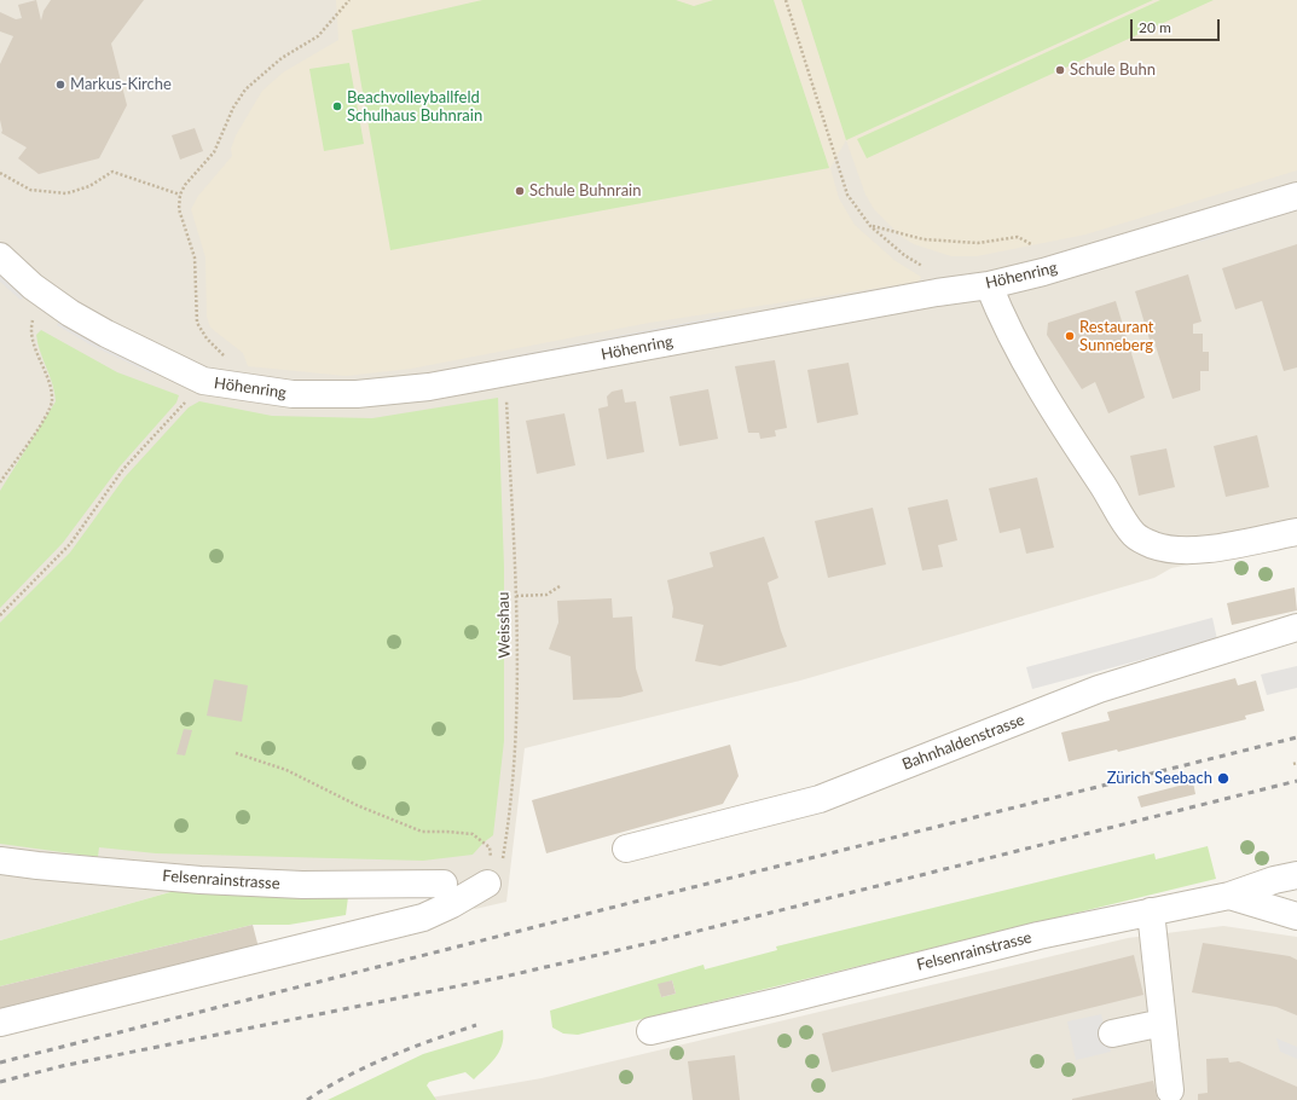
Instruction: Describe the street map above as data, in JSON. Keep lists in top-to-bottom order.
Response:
{
  "streets": {
    "street": ["Höhenring", "Bahnhaldenstrasse", "Felsenrainstrasse"],
    "path": ["Weisshau"]
  },
  "places": [
    "Schule Buhn",
    "Markus-Kirche",
    "Beachvolleyballfeld Schulhaus Buhnrain",
    "Schule Buhnrain",
    "Restaurant Sunneberg",
    "Zürich Seebach"
  ],
  "scale_bar": "20 m"
}
